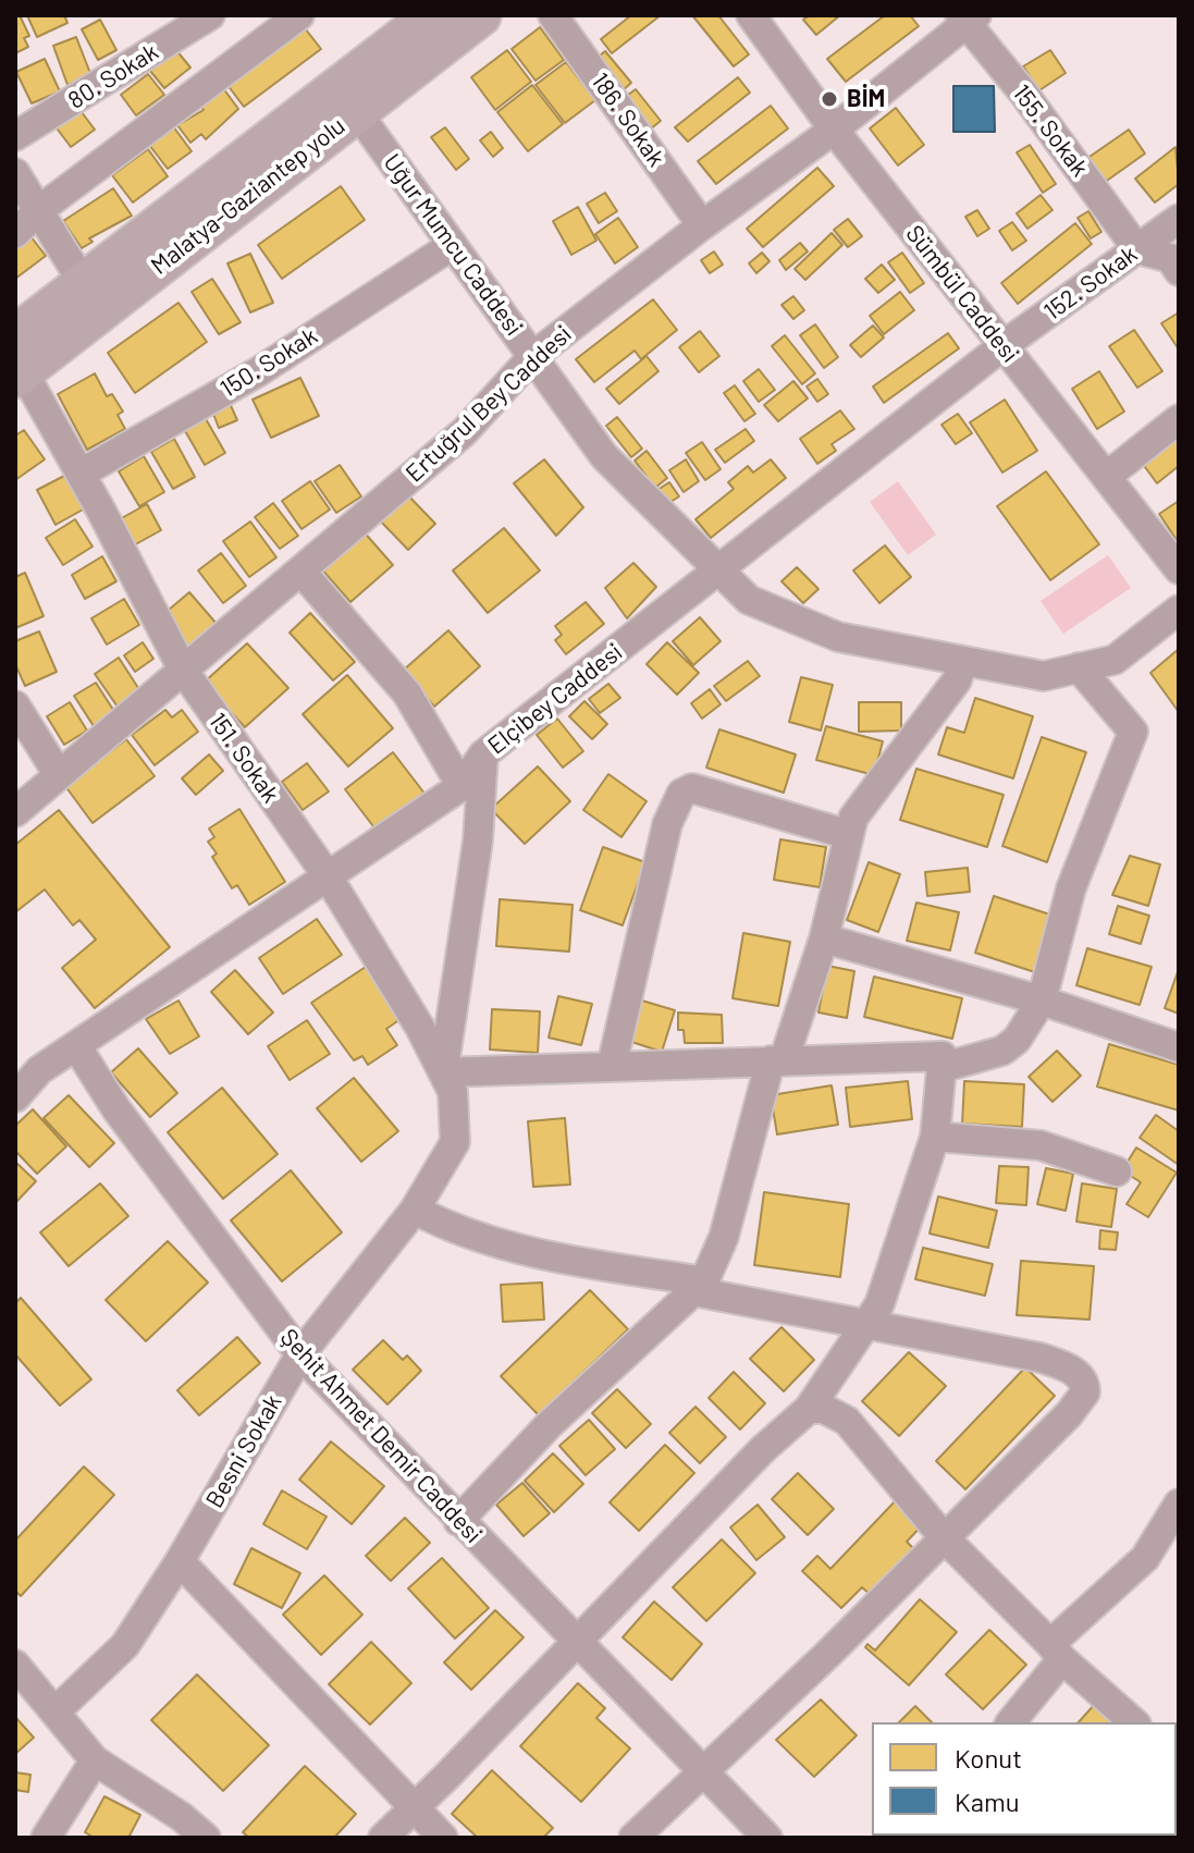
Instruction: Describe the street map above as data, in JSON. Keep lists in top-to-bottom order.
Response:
{
  "streets": {
    "highway": ["Malatya-Gaziantep yolu"],
    "street": [
      "80. Sokak",
      "186. Sokak",
      "155. Sokak",
      "Uğur Mumcu Caddesi",
      "152. Sokak",
      "Sümbül Caddesi",
      "150. Sokak",
      "Ertuğrul Bey Caddesi",
      "Elçibey Caddesi",
      "151. Sokak",
      "Şehit Ahmet Demir Caddesi",
      "Besni Sokak"
    ]
  },
  "crossings": [
    ["186. Sokak", "Ertuğrul Bey Caddesi"],
    ["155. Sokak", "152. Sokak"],
    ["155. Sokak", "Ertuğrul Bey Caddesi"],
    ["Malatya-Gaziantep yolu", "Uğur Mumcu Caddesi"],
    ["Malatya-Gaziantep yolu", "151. Sokak"],
    ["Uğur Mumcu Caddesi", "150. Sokak"],
    ["Uğur Mumcu Caddesi", "Ertuğrul Bey Caddesi"],
    ["Uğur Mumcu Caddesi", "Elçibey Caddesi"],
    ["152. Sokak", "Sümbül Caddesi"],
    ["152. Sokak", "Elçibey Caddesi"],
    ["Sümbül Caddesi", "Ertuğrul Bey Caddesi"],
    ["Sümbül Caddesi", "Elçibey Caddesi"],
    ["150. Sokak", "151. Sokak"],
    ["Ertuğrul Bey Caddesi", "151. Sokak"],
    ["Elçibey Caddesi", "151. Sokak"],
    ["Elçibey Caddesi", "Şehit Ahmet Demir Caddesi"],
    ["151. Sokak", "Besni Sokak"],
    ["Şehit Ahmet Demir Caddesi", "Besni Sokak"]
  ],
  "places": ["BİM"],
  "legend": ["Konut", "Kamu"]
}
